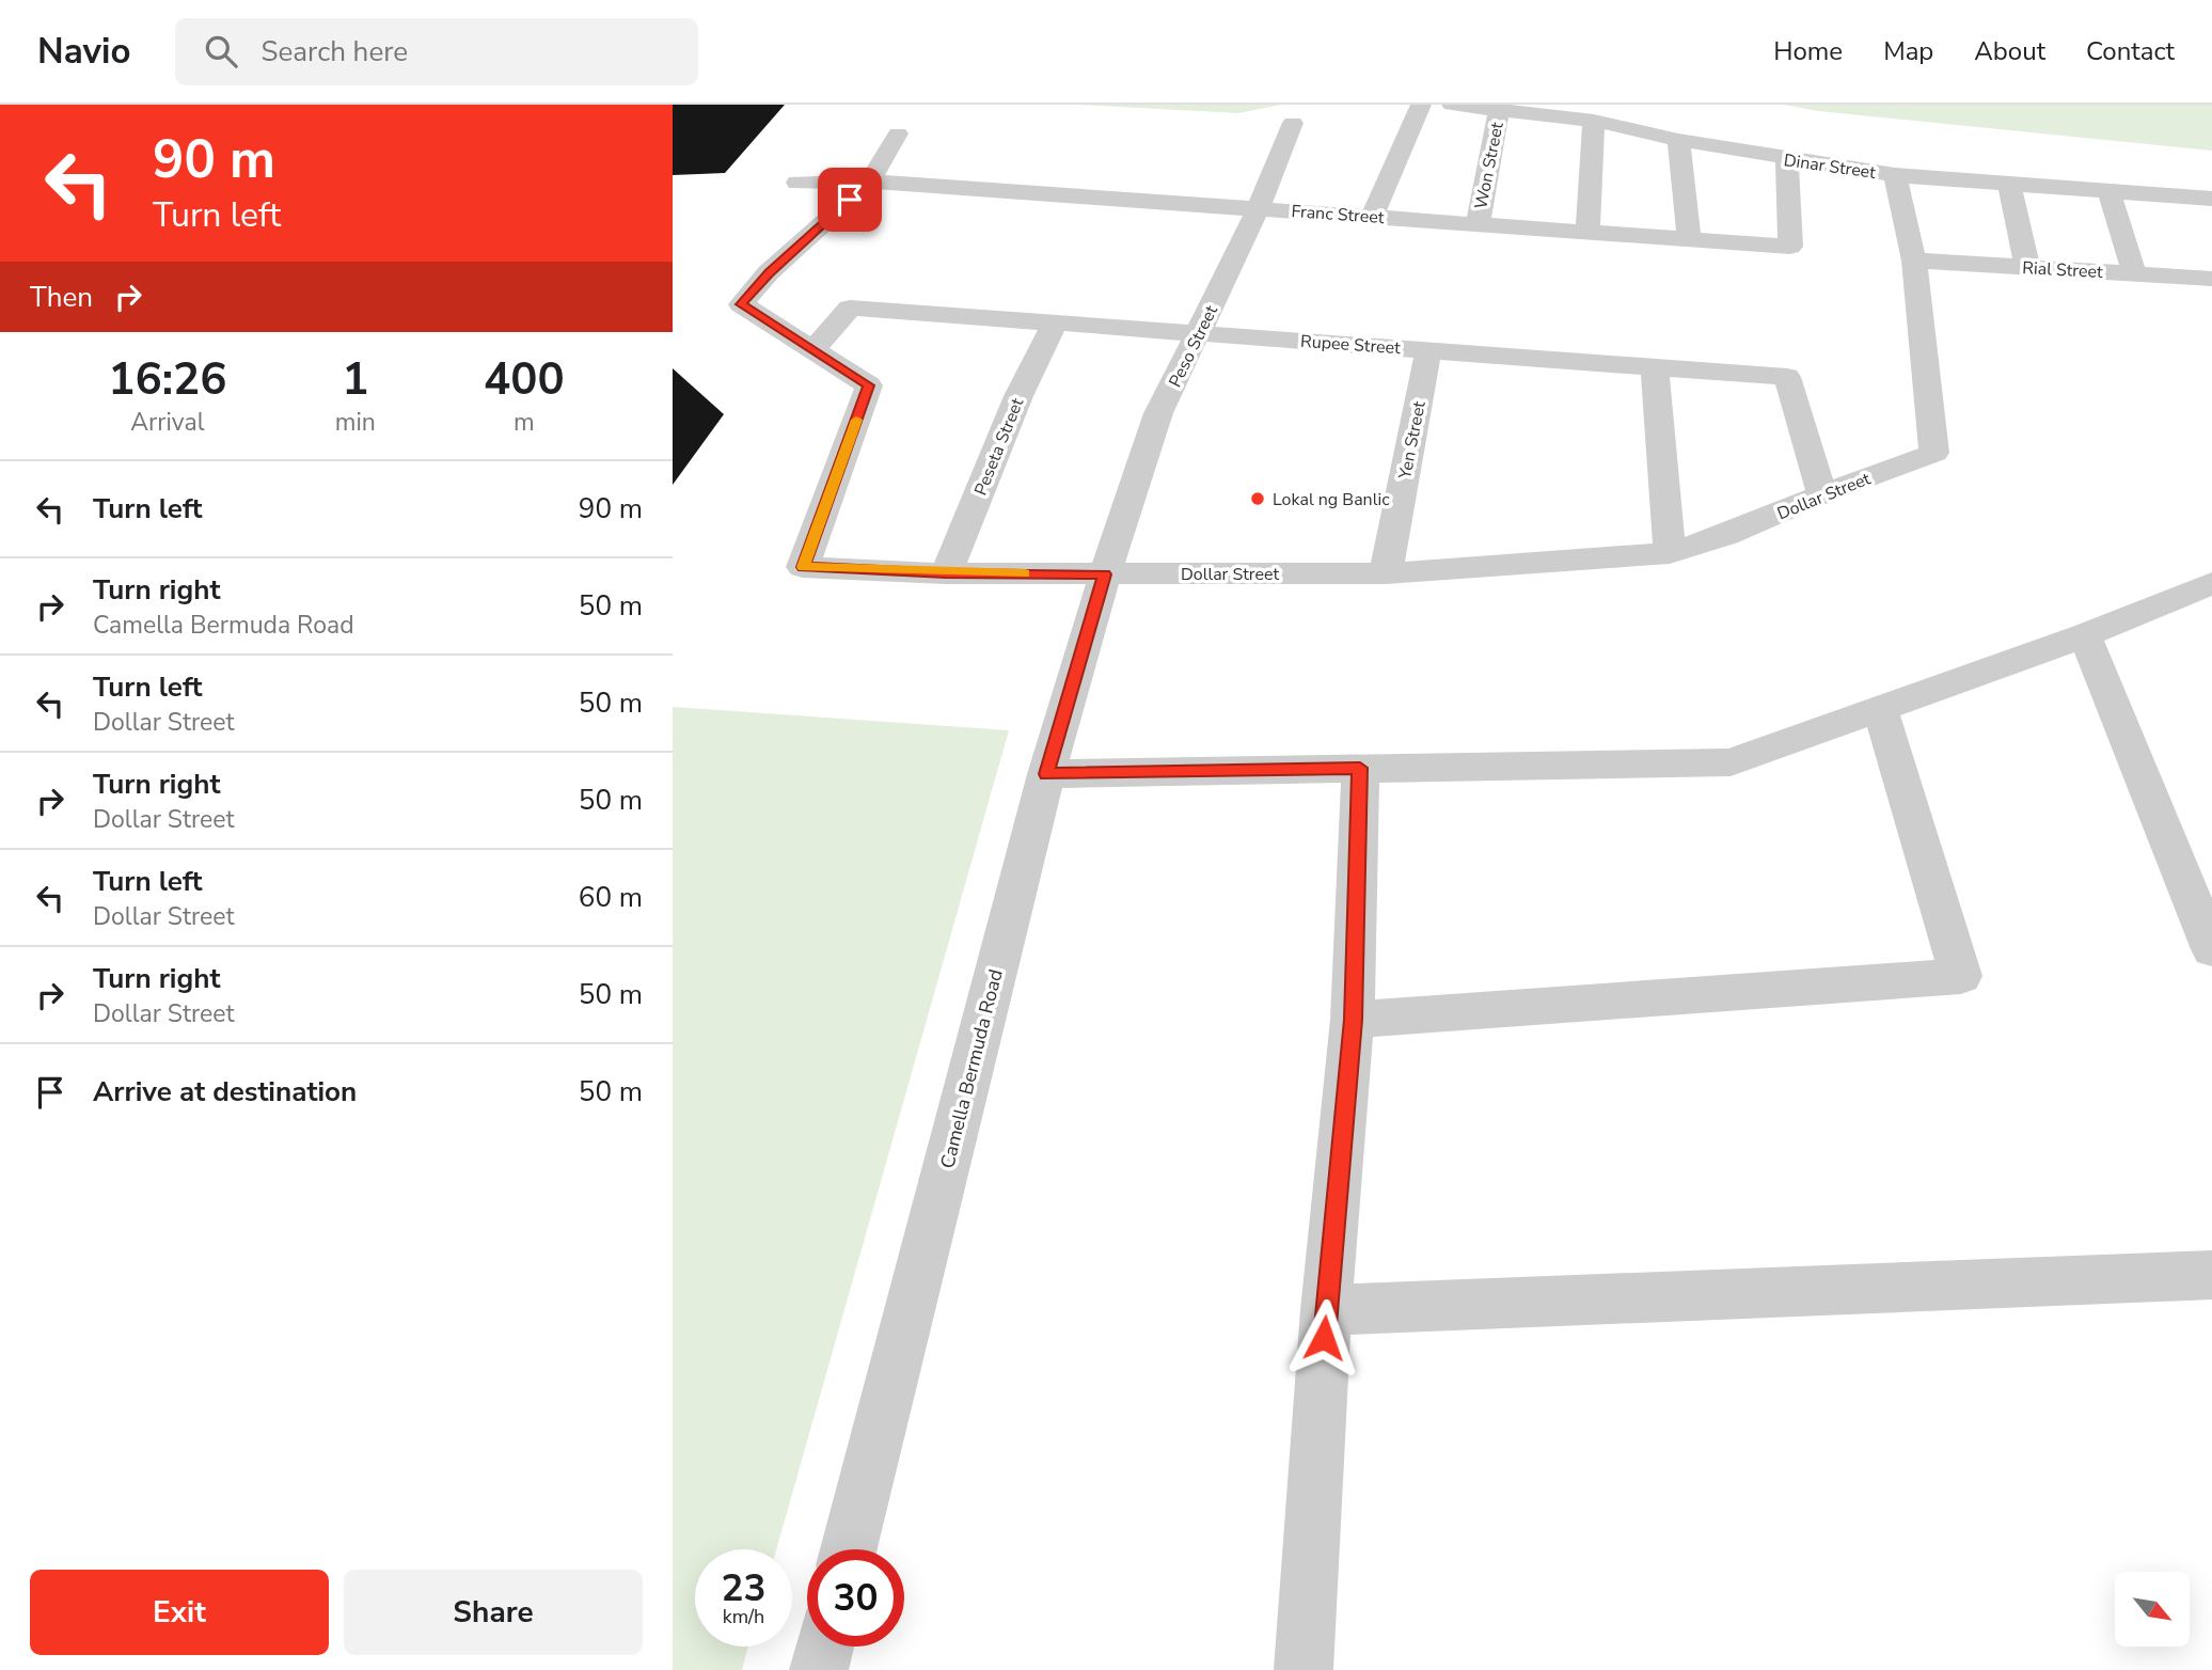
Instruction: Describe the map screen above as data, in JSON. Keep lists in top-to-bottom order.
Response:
{
  "streets": {
    "street": [
      "Won Street",
      "Dinar Street",
      "Franc Street",
      "Rial Street",
      "Rupee Street",
      "Peso Street",
      "Yen Street",
      "Peseta Street",
      "Dollar Street",
      "Camella Bermuda Road"
    ]
  },
  "crossings": [
    ["Won Street", "Dinar Street"],
    ["Won Street", "Franc Street"],
    ["Dinar Street", "Franc Street"],
    ["Dinar Street", "Dollar Street"],
    ["Franc Street", "Peso Street"],
    ["Franc Street", "Dollar Street"],
    ["Rial Street", "Dollar Street"],
    ["Rupee Street", "Peso Street"],
    ["Rupee Street", "Yen Street"],
    ["Rupee Street", "Peseta Street"],
    ["Rupee Street", "Dollar Street"],
    ["Peso Street", "Dollar Street"],
    ["Peso Street", "Camella Bermuda Road"],
    ["Yen Street", "Dollar Street"],
    ["Peseta Street", "Dollar Street"],
    ["Dollar Street", "Camella Bermuda Road"]
  ],
  "places": ["Lokal ng Banlic"],
  "north": "bottom right",
  "page": {
    "header": "Navio",
    "search": "Search here",
    "nav": [
      "Home",
      "Map",
      "About",
      "Contact"
    ],
    "turn": ["90 m", "Turn left"],
    "then": "Then",
    "eta": [
      "16:26",
      "Arrival",
      "1",
      "min",
      "400",
      "m"
    ],
    "list": [
      {
        "name": "Turn left",
        "value": "90 m"
      },
      {
        "name": "Turn right",
        "note": "Camella Bermuda Road",
        "value": "50 m"
      },
      {
        "name": "Turn left",
        "note": "Dollar Street",
        "value": "50 m"
      },
      {
        "name": "Turn right",
        "note": "Dollar Street",
        "value": "50 m"
      },
      {
        "name": "Turn left",
        "note": "Dollar Street",
        "value": "60 m"
      },
      {
        "name": "Turn right",
        "note": "Dollar Street",
        "value": "50 m"
      },
      {
        "name": "Arrive at destination",
        "value": "50 m"
      }
    ],
    "speed": "23 km/h",
    "limit": "30",
    "buttons": ["Exit", "Share"]
  }
}
